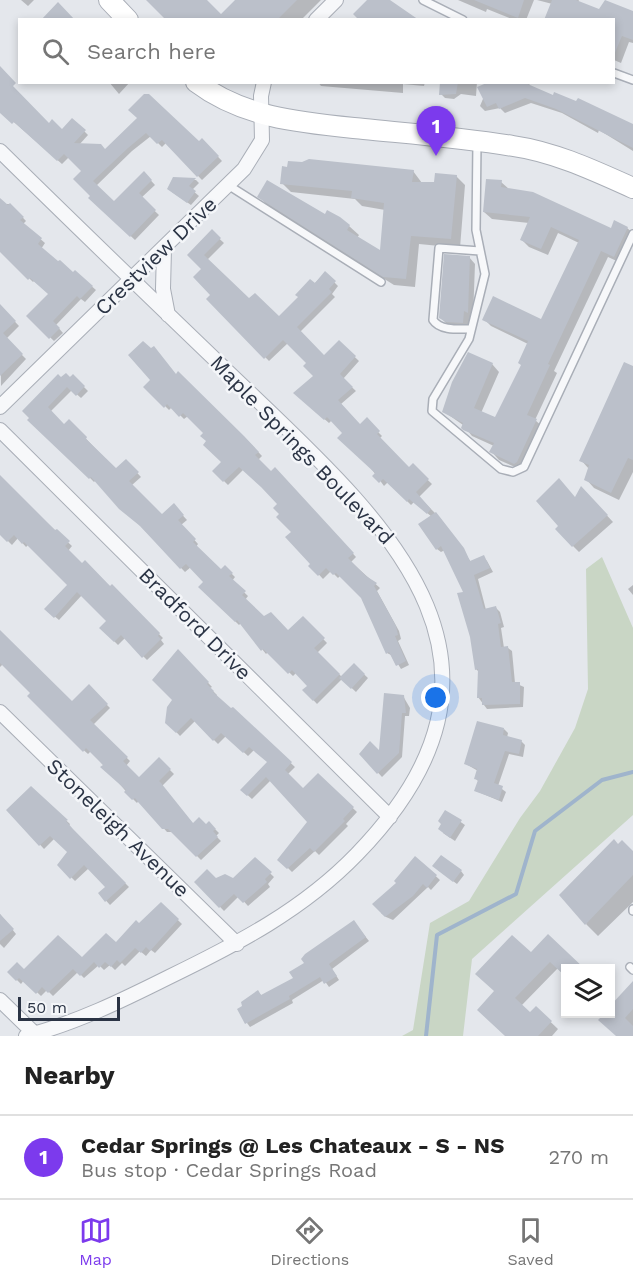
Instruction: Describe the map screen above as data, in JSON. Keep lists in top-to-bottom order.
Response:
{
  "streets": {
    "street": [
      "Crestview Drive",
      "Maple Springs Boulevard",
      "Bradford Drive",
      "Stoneleigh Avenue"
    ]
  },
  "crossings": [
    ["Crestview Drive", "Maple Springs Boulevard"],
    ["Maple Springs Boulevard", "Bradford Drive"],
    ["Maple Springs Boulevard", "Stoneleigh Avenue"]
  ],
  "scale_bar": "50 m",
  "page": {
    "search": "Search here",
    "pins": "1",
    "scale": "50 m",
    "heading": "Nearby",
    "list": [
      {
        "mark": "1",
        "name": "Cedar Springs @ Les Chateaux - S - NS",
        "note": "Bus stop · Cedar Springs Road",
        "value": "270 m"
      }
    ],
    "nav": ["Map", "Directions", "Saved"]
  }
}
